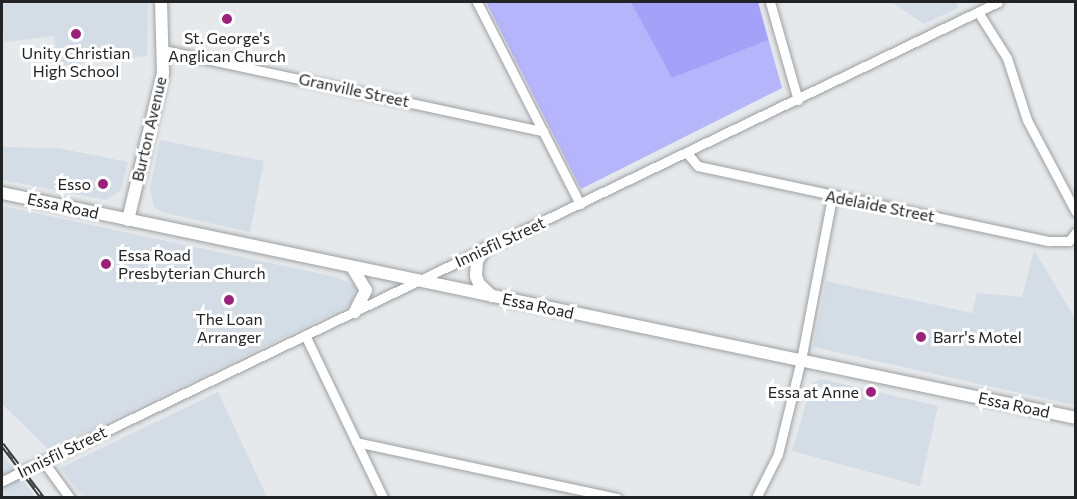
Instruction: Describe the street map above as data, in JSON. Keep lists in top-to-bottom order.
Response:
{
  "streets": {
    "main road": ["Burton Avenue", "Essa Road"],
    "street": ["Granville Street", "Adelaide Street", "Innisfil Street"]
  },
  "crossings": [
    ["Granville Street", "Burton Avenue"],
    ["Burton Avenue", "Essa Road"],
    ["Essa Road", "Innisfil Street"],
    ["Adelaide Street", "Innisfil Street"]
  ],
  "places": [
    "St. George's Anglican Church",
    "Unity Christian High School",
    "Esso",
    "Essa Road Presbyterian Church",
    "The Loan Arranger",
    "Barr's Motel",
    "Essa at Anne"
  ]
}
